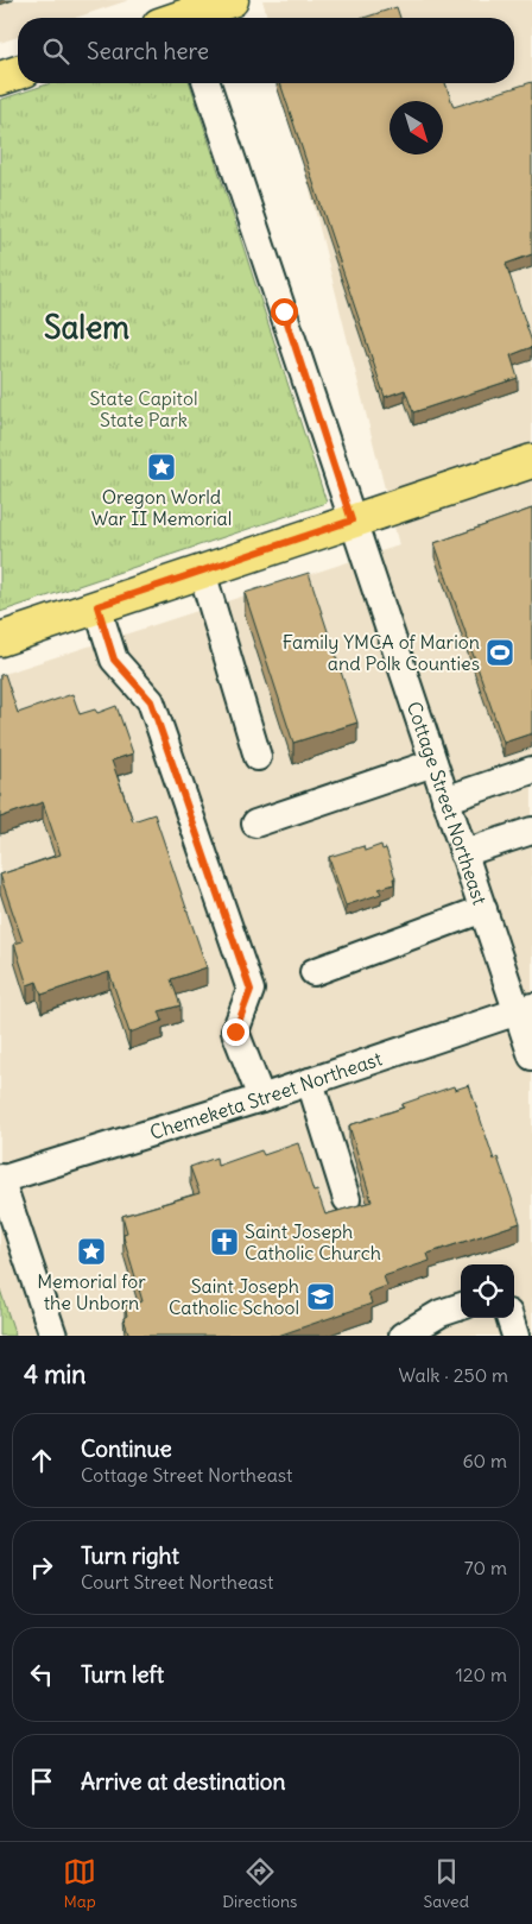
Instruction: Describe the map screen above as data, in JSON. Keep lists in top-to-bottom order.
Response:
{
  "streets": {
    "street": ["Cottage Street Northeast", "Chemeketa Street Northeast"]
  },
  "crossings": [
    ["Cottage Street Northeast", "Chemeketa Street Northeast"]
  ],
  "districts": ["Salem"],
  "parks": ["State Capitol State Park"],
  "places": {
    "place": ["Oregon World War II Memorial", "Memorial for the Unborn"],
    "sports": ["Family YMCA of Marion and Polk Counties"],
    "church": ["Saint Joseph Catholic Church"],
    "school or university": ["Saint Joseph Catholic School"]
  },
  "north": "bottom right",
  "page": {
    "search": "Search here",
    "heading": ["4 min", "Walk · 250 m"],
    "list": [
      ["Continue", "Cottage Street Northeast", "60 m"],
      ["Turn right", "Court Street Northeast", "70 m"],
      ["Turn left", "120 m"],
      "Arrive at destination"
    ],
    "nav": ["Map", "Directions", "Saved"]
  }
}
